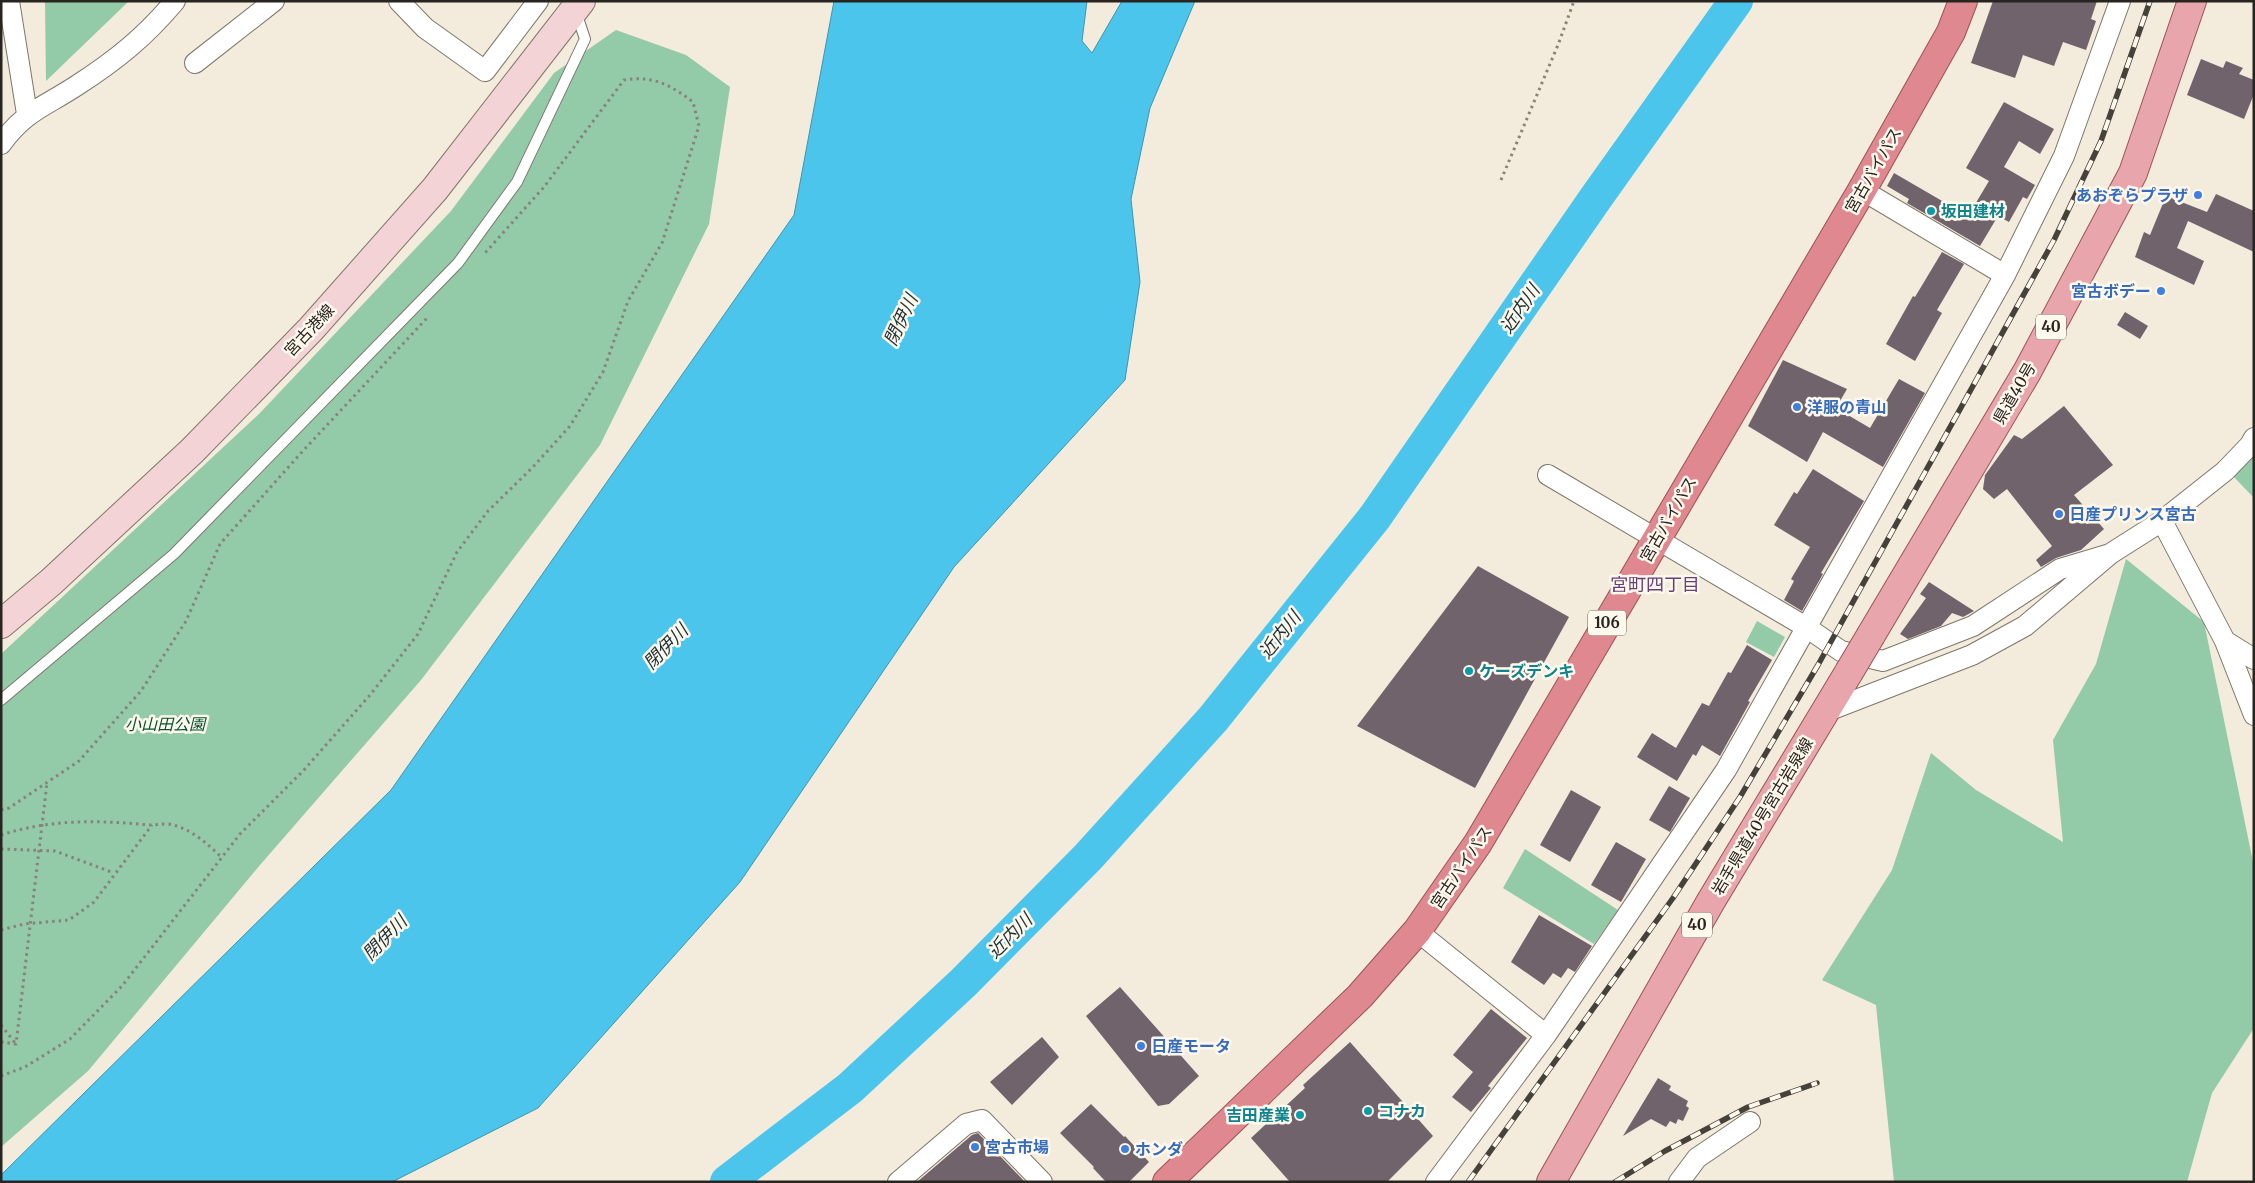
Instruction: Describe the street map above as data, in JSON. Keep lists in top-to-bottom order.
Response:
{
  "streets": {
    "highway": ["宮古バイパス", "106"],
    "main road": [
      "40",
      "宮古港線",
      "県道40号",
      "岩手県道40号宮古岩泉線"
    ]
  },
  "crossings": [
    ["県道40号", "岩手県道40号宮古岩泉線"]
  ],
  "districts": ["宮町四丁目"],
  "water": ["近内川", "閉伊川"],
  "parks": ["小山田公園"],
  "places": [
    "あおぞらプラザ",
    "坂田建材",
    "宮古ボデー",
    "洋服の青山",
    "日産プリンス宮古",
    "ケーズデンキ",
    "日産モータ",
    "コナカ",
    "吉田産業",
    "宮古市場",
    "ホンダ"
  ]
}
